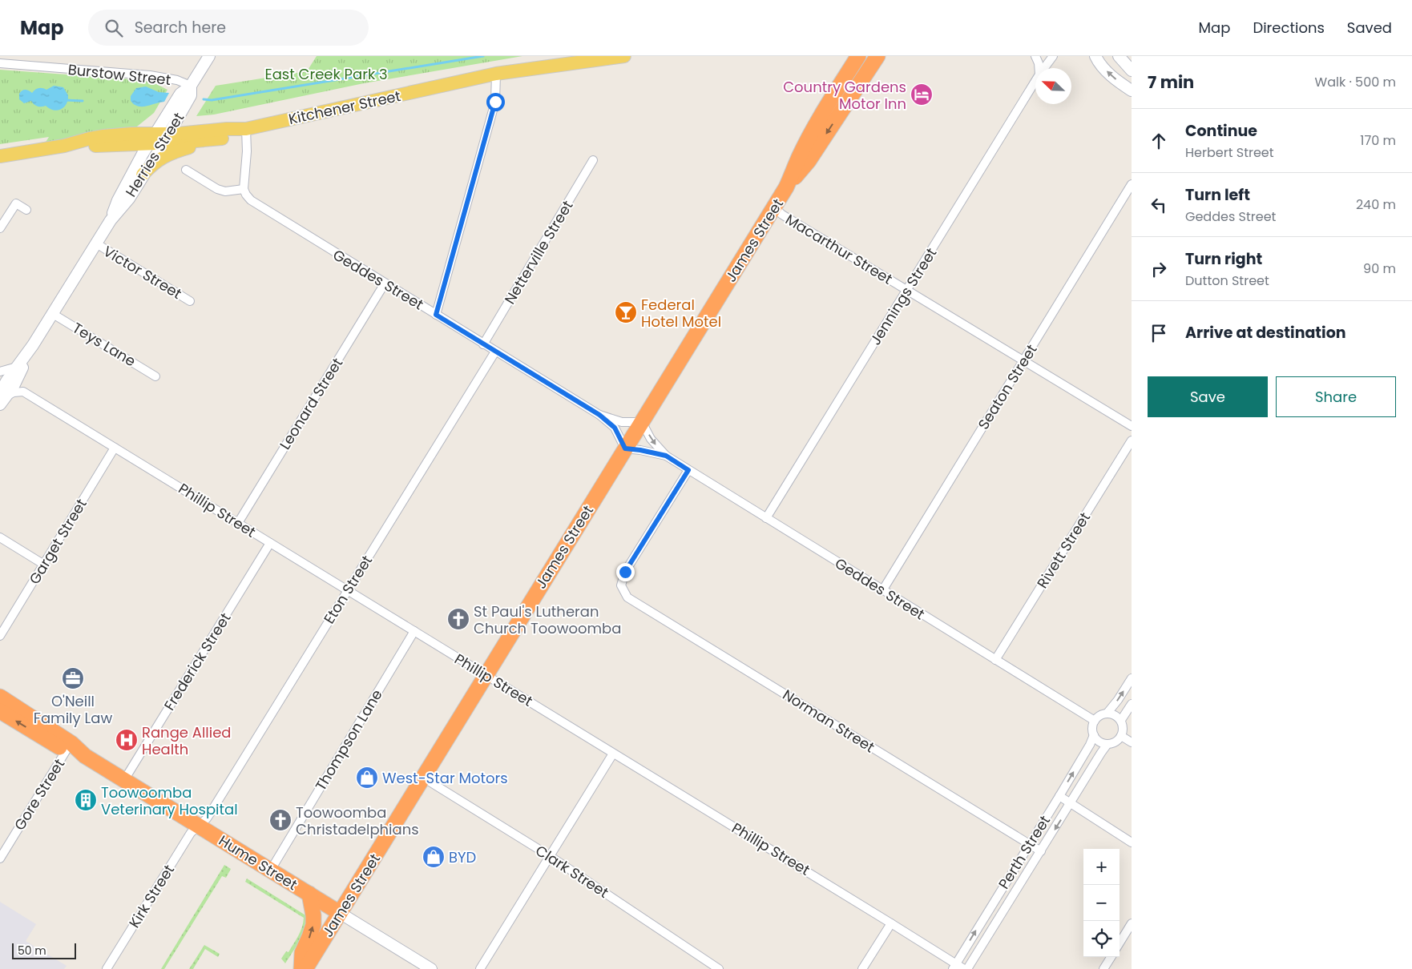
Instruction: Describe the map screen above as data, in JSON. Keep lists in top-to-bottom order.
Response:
{
  "streets": {
    "highway": ["James Street", "Hume Street"],
    "main road": ["Kitchener Street", "Herries Street"],
    "street": [
      "Burstow Street",
      "Macarthur Street",
      "Netterville Street",
      "Victor Street",
      "Geddes Street",
      "Jennings Street",
      "Teys Lane",
      "Seaton Street",
      "Leonard Street",
      "Phillip Street",
      "Garget Street",
      "Rivett Street",
      "Eton Street",
      "Frederick Street",
      "Norman Street",
      "Thompson Lane",
      "Gore Street",
      "Perth Street",
      "Clark Street",
      "Kirk Street"
    ]
  },
  "crossings": [
    ["Burstow Street", "Herries Street"],
    ["Kitchener Street", "Herries Street"],
    ["Herries Street", "Victor Street"],
    ["Herries Street", "Teys Lane"],
    ["James Street", "Macarthur Street"],
    ["James Street", "Geddes Street"],
    ["James Street", "Phillip Street"],
    ["James Street", "Hume Street"],
    ["James Street", "Clark Street"],
    ["Macarthur Street", "Jennings Street"],
    ["Macarthur Street", "Seaton Street"],
    ["Netterville Street", "Geddes Street"],
    ["Geddes Street", "Jennings Street"],
    ["Geddes Street", "Seaton Street"],
    ["Geddes Street", "Leonard Street"],
    ["Geddes Street", "Rivett Street"],
    ["Geddes Street", "Eton Street"],
    ["Geddes Street", "Norman Street"],
    ["Geddes Street", "Perth Street"],
    ["Leonard Street", "Phillip Street"],
    ["Phillip Street", "Garget Street"],
    ["Phillip Street", "Eton Street"],
    ["Phillip Street", "Frederick Street"],
    ["Phillip Street", "Thompson Lane"],
    ["Phillip Street", "Perth Street"],
    ["Eton Street", "Hume Street"],
    ["Eton Street", "Kirk Street"],
    ["Frederick Street", "Hume Street"],
    ["Norman Street", "Perth Street"],
    ["Thompson Lane", "Hume Street"],
    ["Gore Street", "Hume Street"],
    ["Hume Street", "Kirk Street"]
  ],
  "parks": ["East Creek Park 3"],
  "places": {
    "hotel": ["Country Gardens Motor Inn"],
    "bar": ["Federal Hotel Motel"],
    "church": ["St Paul's Lutheran Church Toowoomba", "Toowoomba Christadelphians"],
    "office": ["O'Neill Family Law"],
    "hospital": ["Range Allied Health"],
    "shop": ["West-Star Motors", "BYD"],
    "building": ["Toowoomba Veterinary Hospital"]
  },
  "scale_bar": "50 m",
  "north": "top left",
  "page": {
    "header": "Map",
    "search": "Search here",
    "nav": ["Map", "Directions", "Saved"],
    "heading": ["7 min", "Walk · 500 m"],
    "list": [
      ["Continue", "Herbert Street", "170 m"],
      ["Turn left", "Geddes Street", "240 m"],
      ["Turn right", "Dutton Street", "90 m"],
      "Arrive at destination"
    ],
    "buttons": ["Save", "Share"],
    "map_buttons": ["+", "−"],
    "scale": "50 m"
  }
}
